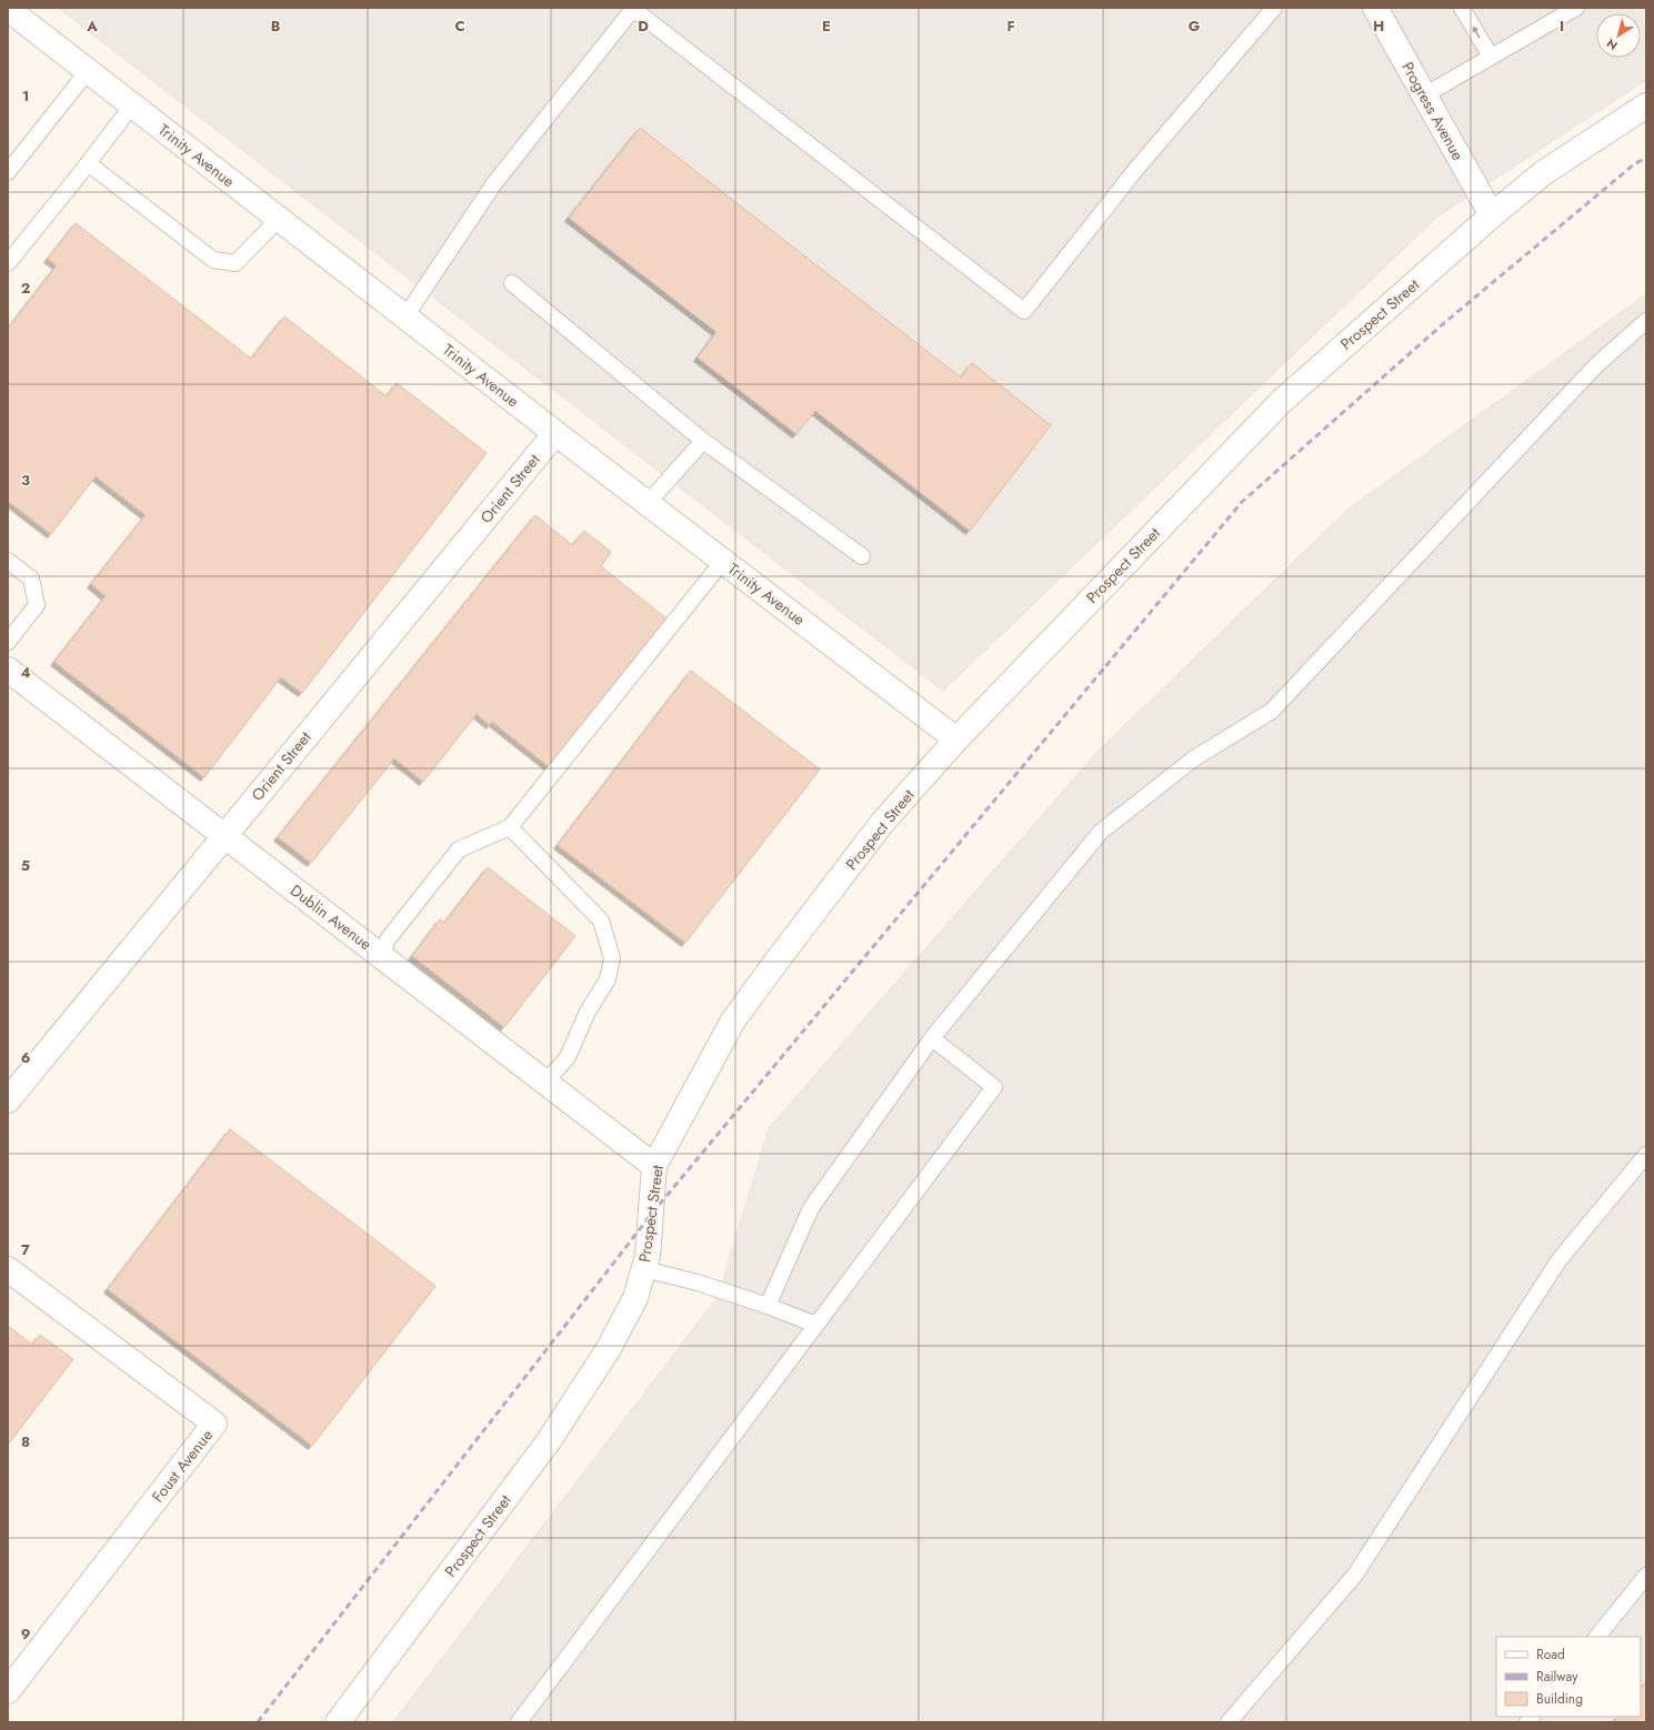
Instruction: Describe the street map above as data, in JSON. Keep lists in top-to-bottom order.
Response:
{
  "streets": {
    "street": [
      "Progress Avenue",
      "Trinity Avenue",
      "Prospect Street",
      "Orient Street",
      "Dublin Avenue",
      "Foust Avenue"
    ]
  },
  "crossings": [
    ["Progress Avenue", "Prospect Street"],
    ["Trinity Avenue", "Prospect Street"],
    ["Trinity Avenue", "Orient Street"],
    ["Prospect Street", "Dublin Avenue"],
    ["Orient Street", "Dublin Avenue"]
  ],
  "legend": ["Road", "Railway", "Building"],
  "north": "bottom left",
  "grid": {
    "columns": [
      "A",
      "B",
      "C",
      "D",
      "E",
      "F",
      "G",
      "H",
      "I"
    ],
    "rows": [
      "1",
      "2",
      "3",
      "4",
      "5",
      "6",
      "7",
      "8",
      "9"
    ]
  }
}
